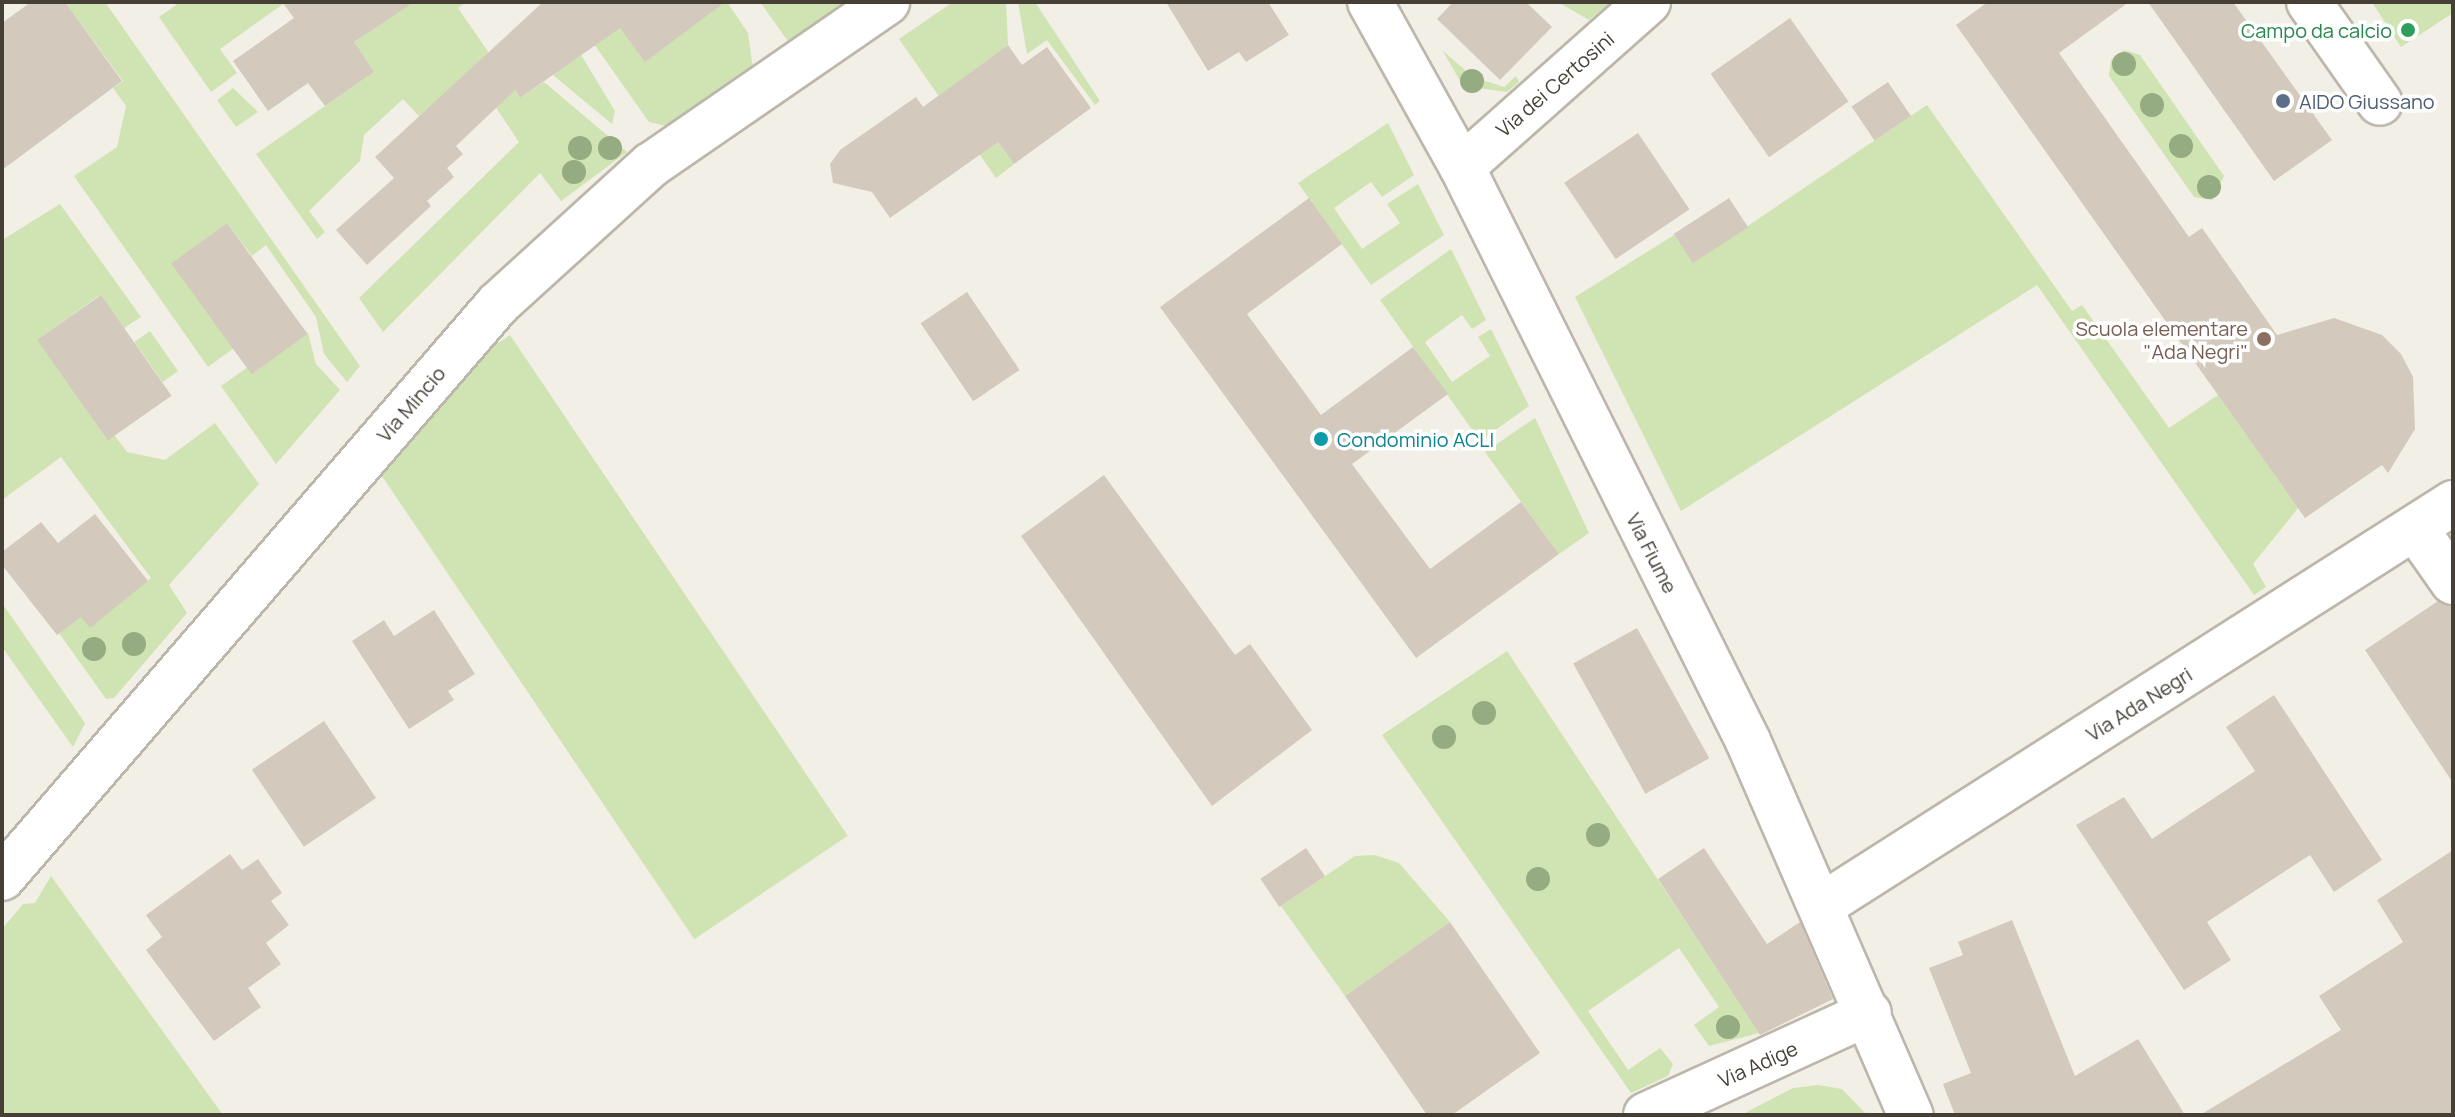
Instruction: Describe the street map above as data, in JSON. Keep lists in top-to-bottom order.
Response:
{
  "streets": {
    "street": [
      "Via dei Certosini",
      "Via Mincio",
      "Via Fiume",
      "Via Ada Negri",
      "Via Adige"
    ]
  },
  "crossings": [
    ["Via dei Certosini", "Via Fiume"],
    ["Via Fiume", "Via Ada Negri"],
    ["Via Fiume", "Via Adige"]
  ],
  "places": [
    "Campo da calcio",
    "AIDO Giussano",
    "Scuola elementare \"Ada Negri\"",
    "Condominio ACLI"
  ]
}
